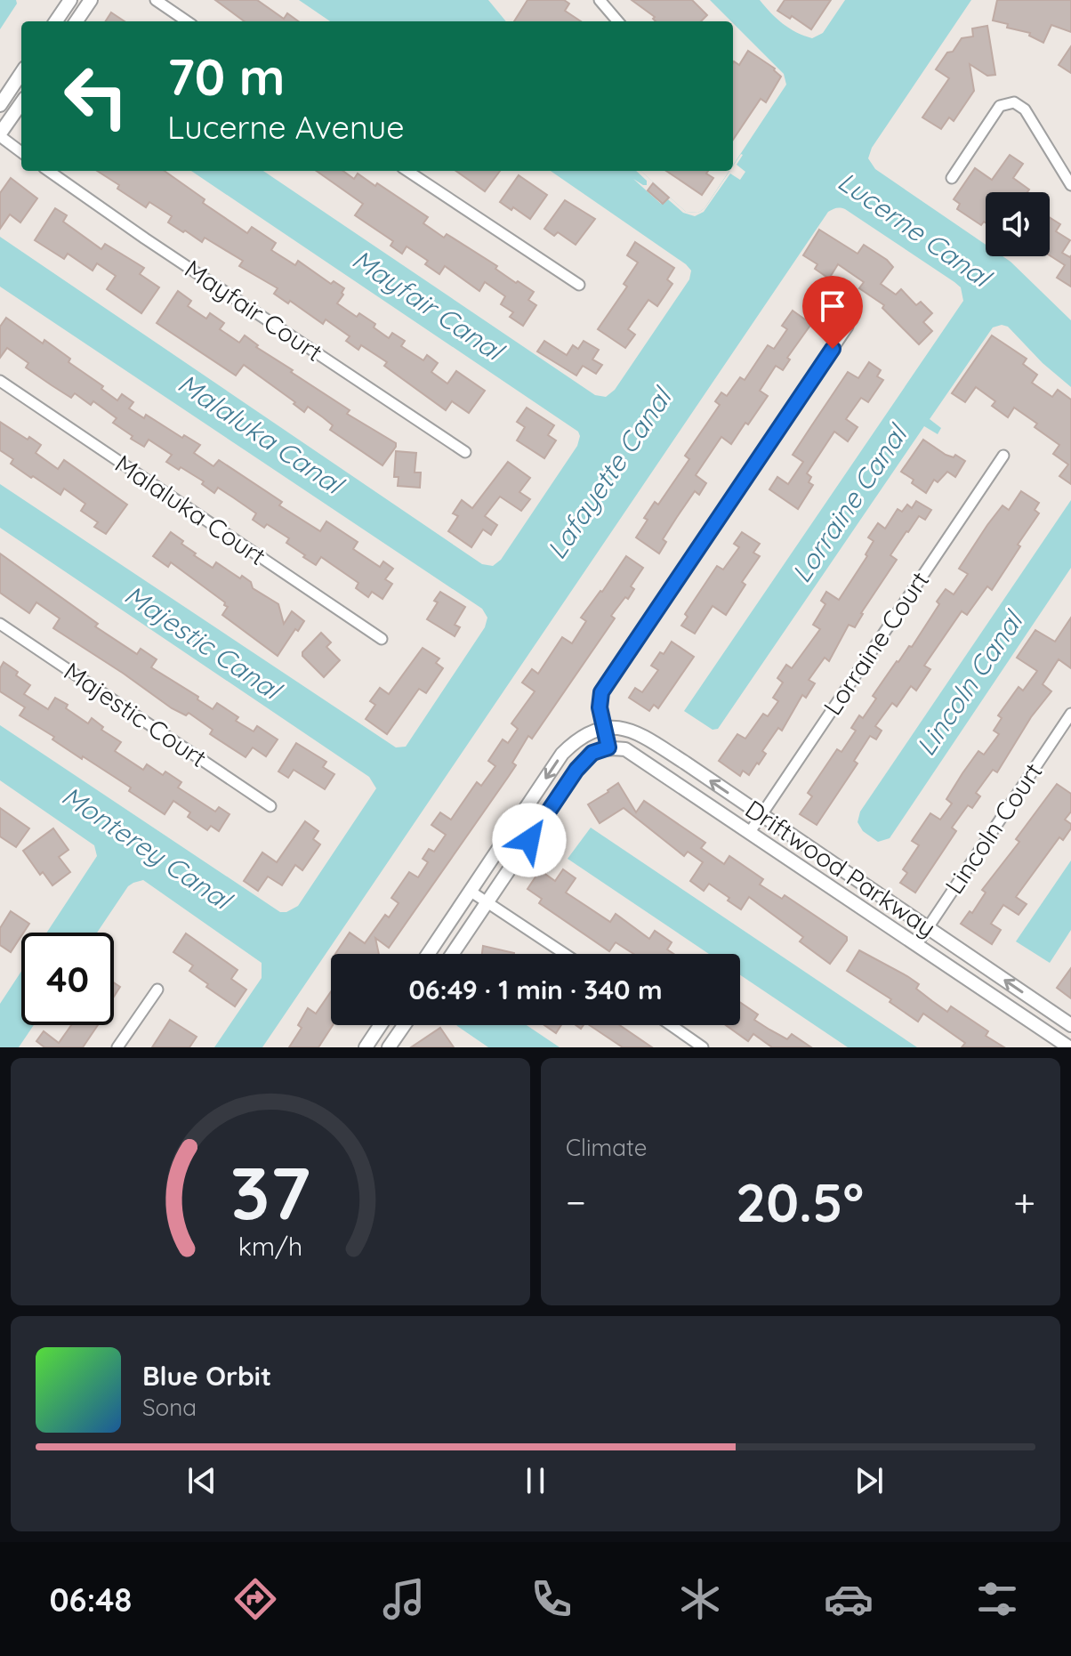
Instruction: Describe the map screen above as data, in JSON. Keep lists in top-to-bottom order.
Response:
{
  "streets": {
    "street": [
      "Mayfair Court",
      "Malaluka Court",
      "Lorraine Court",
      "Majestic Court",
      "Lincoln Court",
      "Driftwood Parkway"
    ]
  },
  "crossings": [
    ["Lorraine Court", "Driftwood Parkway"],
    ["Lincoln Court", "Driftwood Parkway"]
  ],
  "water": [
    "Lucerne Canal",
    "Mayfair Canal",
    "Malaluka Canal",
    "Lafayette Canal",
    "Lorraine Canal",
    "Majestic Canal",
    "Lincoln Canal",
    "Monterey Canal"
  ],
  "page": {
    "turn": ["70 m", "Lucerne Avenue"],
    "limit": "40",
    "trip": "06:49 · 1 min · 340 m",
    "tile": "Climate",
    "heat": ["−", "20.5°", "+"],
    "song": ["Blue Orbit", "Sona"],
    "tabs": "06:48",
    "gauge": ["37", "km/h"]
  }
}
